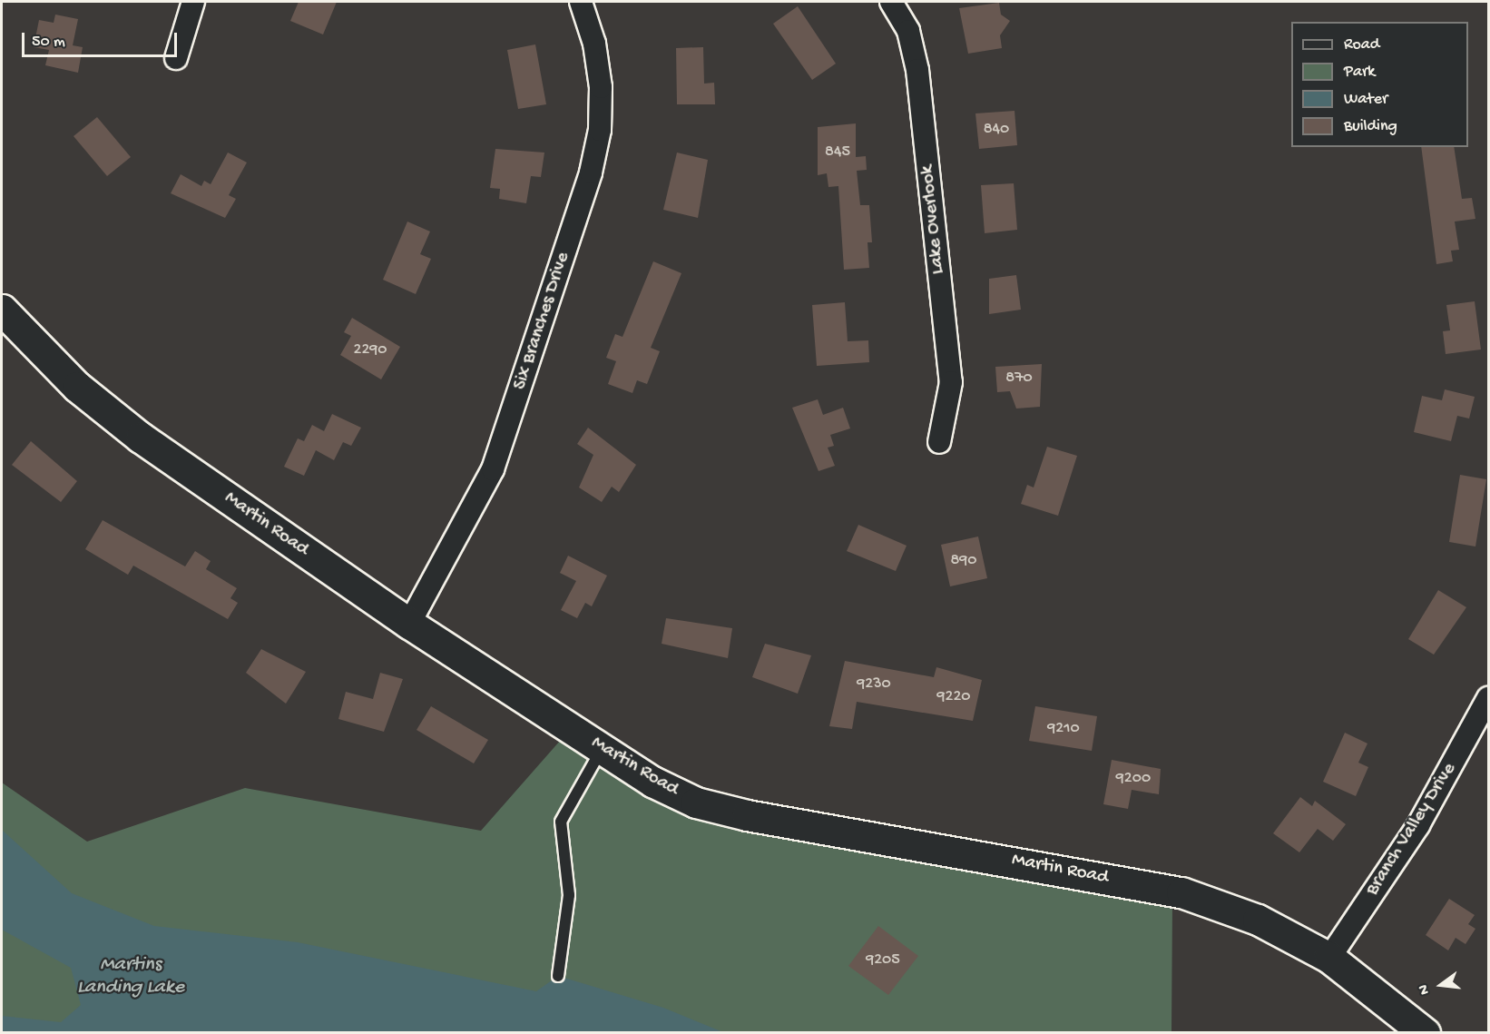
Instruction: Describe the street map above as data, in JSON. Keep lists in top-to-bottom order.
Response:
{
  "streets": {
    "street": [
      "Lake Overlook",
      "Six Branches Drive",
      "Martin Road",
      "Branch Valley Drive"
    ]
  },
  "crossings": [
    ["Six Branches Drive", "Martin Road"],
    ["Martin Road", "Branch Valley Drive"]
  ],
  "water": ["Martins Landing Lake"],
  "house_numbers": [
    "840",
    "845",
    "2290",
    "870",
    "890",
    "9230",
    "9220",
    "9210",
    "9200",
    "9205"
  ],
  "legend": [
    "Road",
    "Park",
    "Water",
    "Building"
  ],
  "scale_bar": "50 m",
  "north": "left"
}
